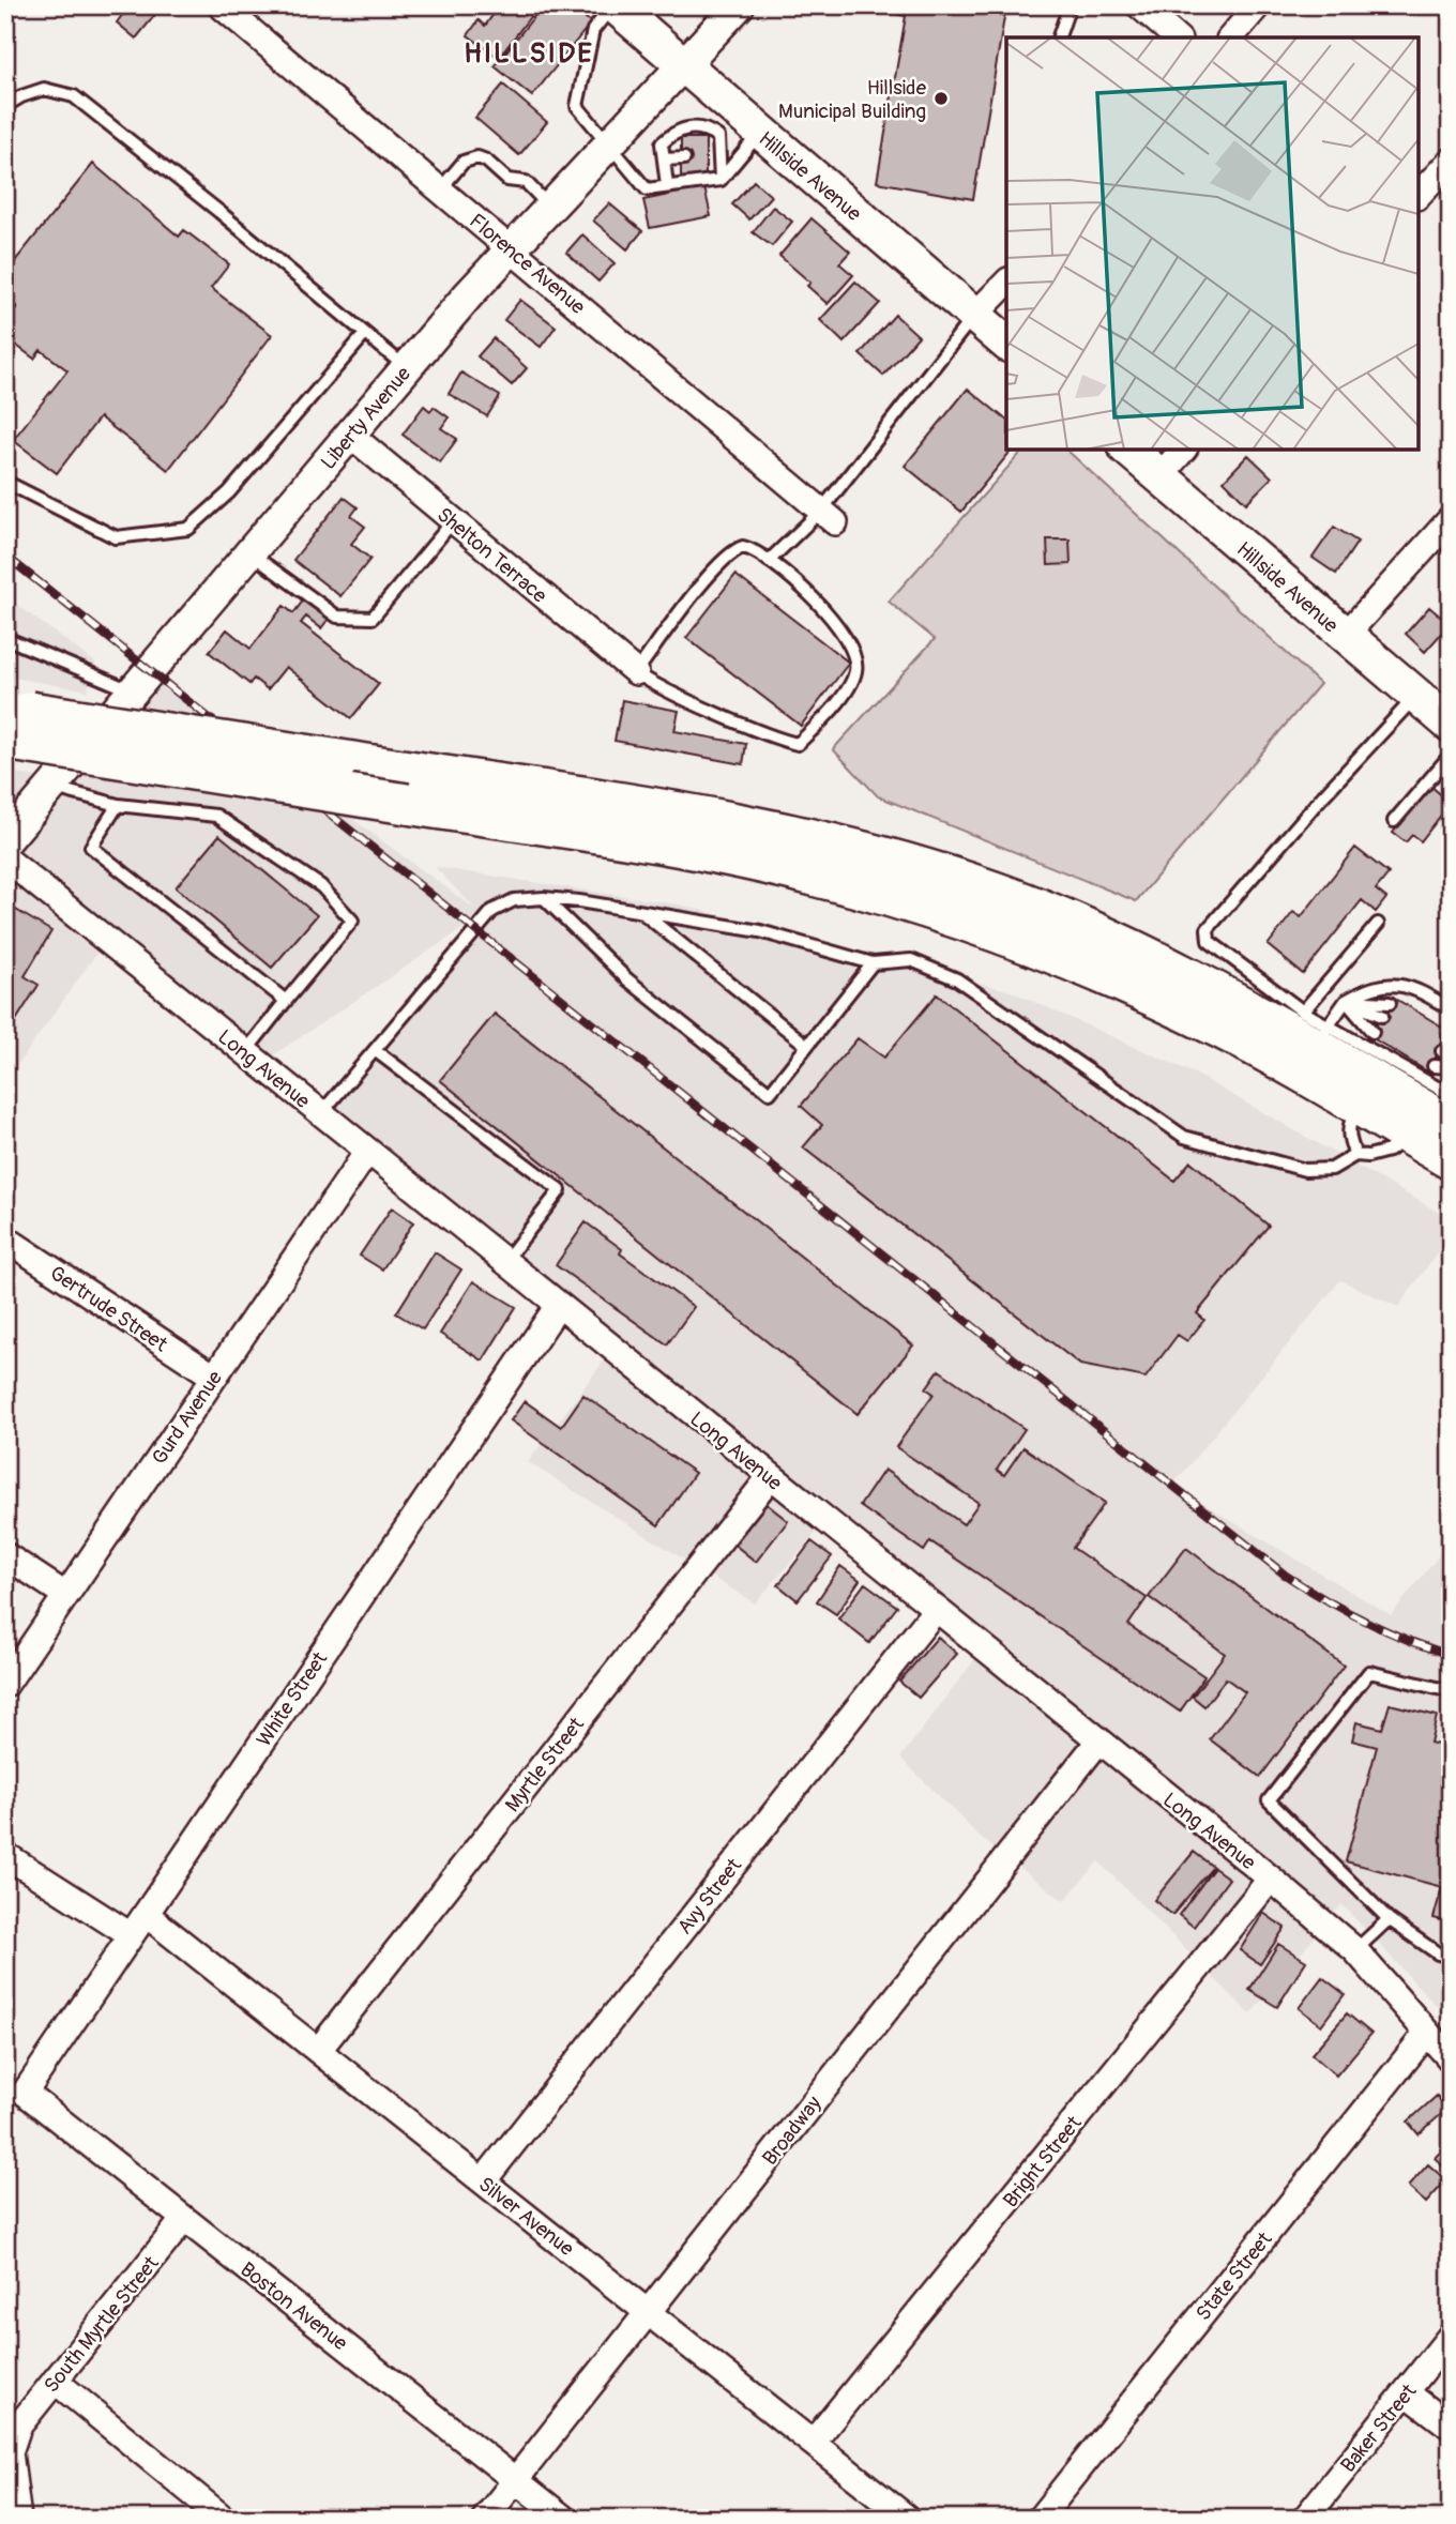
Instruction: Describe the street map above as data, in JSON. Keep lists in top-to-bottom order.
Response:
{
  "streets": {
    "main road": ["Hillside Avenue"],
    "street": [
      "Florence Avenue",
      "Liberty Avenue",
      "Shelton Terrace",
      "Long Avenue",
      "Gertrude Street",
      "Gurd Avenue",
      "White Street",
      "Myrtle Street",
      "Avy Street",
      "Broadway",
      "Bright Street",
      "Silver Avenue",
      "State Street",
      "Boston Avenue",
      "South Myrtle Street",
      "Baker Street"
    ]
  },
  "crossings": [
    ["Hillside Avenue", "Liberty Avenue"],
    ["Florence Avenue", "Liberty Avenue"],
    ["Liberty Avenue", "Shelton Terrace"],
    ["Long Avenue", "Gurd Avenue"],
    ["Long Avenue", "White Street"],
    ["Long Avenue", "Myrtle Street"],
    ["Long Avenue", "Avy Street"],
    ["Long Avenue", "Broadway"],
    ["Long Avenue", "Bright Street"],
    ["Long Avenue", "State Street"],
    ["Gertrude Street", "Gurd Avenue"],
    ["White Street", "Silver Avenue"],
    ["White Street", "Boston Avenue"],
    ["Myrtle Street", "Silver Avenue"],
    ["Avy Street", "Silver Avenue"],
    ["Broadway", "Silver Avenue"],
    ["Broadway", "Boston Avenue"],
    ["Bright Street", "Silver Avenue"],
    ["Boston Avenue", "South Myrtle Street"]
  ],
  "districts": ["HILLSIDE"],
  "places": ["Hillside Municipal Building"]
}
